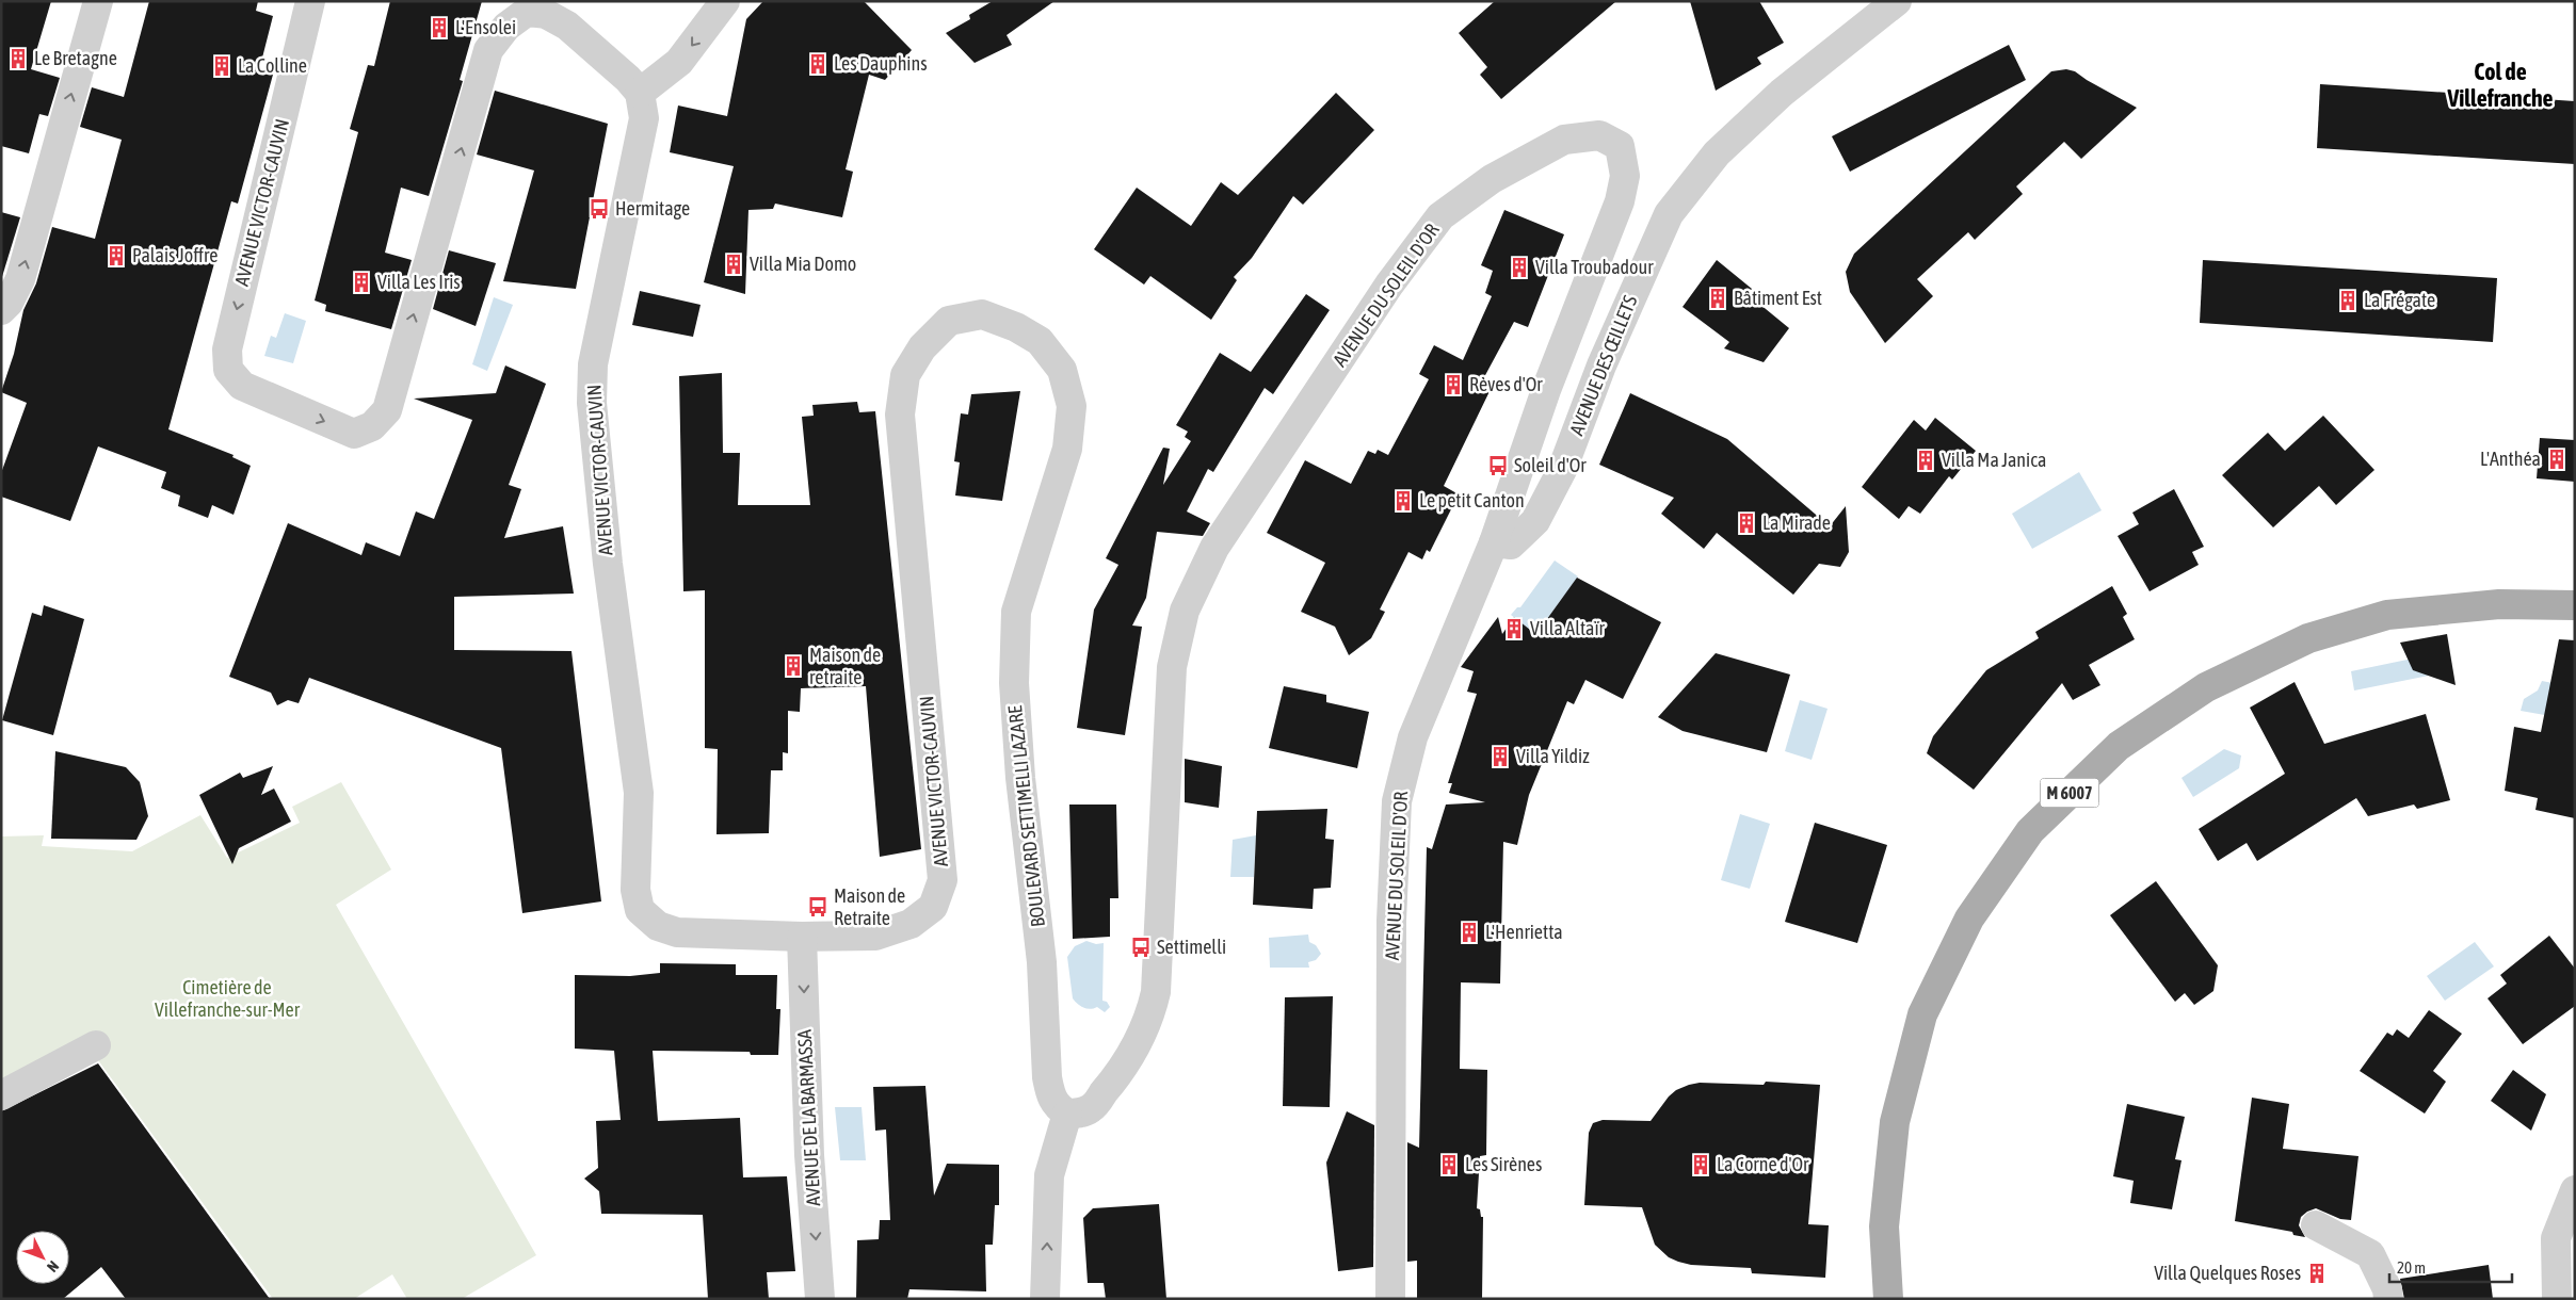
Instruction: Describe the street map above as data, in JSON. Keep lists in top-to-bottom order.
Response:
{
  "streets": {
    "main road": ["M 6007"],
    "street": [
      "AVENUE VICTOR-CAUVIN",
      "AVENUE DU SOLEIL D'OR",
      "AVENUE DES ŒILLETS",
      "BOULEVARD SETTIMELLI LAZARE",
      "AVENUE DE LA BARMASSA"
    ]
  },
  "crossings": [
    ["AVENUE VICTOR-CAUVIN", "BOULEVARD SETTIMELLI LAZARE"],
    ["AVENUE VICTOR-CAUVIN", "AVENUE DE LA BARMASSA"],
    ["AVENUE DU SOLEIL D'OR", "AVENUE DES ŒILLETS"],
    ["AVENUE DU SOLEIL D'OR", "BOULEVARD SETTIMELLI LAZARE"]
  ],
  "districts": ["Col de Villefranche"],
  "parks": ["Cimetière de Villefranche-sur-Mer"],
  "places": {
    "building": [
      "L'Ensolei",
      "Le Bretagne",
      "Les Dauphins",
      "La Colline",
      "Palais Joffre",
      "Villa Mia Domo",
      "Villa Troubadour",
      "Villa Les Iris",
      "Bâtiment Est",
      "La Frégate",
      "Rèves d'Or",
      "L'Anthéa",
      "Villa Ma Janica",
      "Le petit Canton",
      "La Mirade",
      "Villa Altaïr",
      "Maison de retraite",
      "Villa Yildiz",
      "L'Henrietta",
      "Les Sirènes",
      "La Corne d'Or",
      "Villa Quelques Roses"
    ],
    "bus stop": [
      "Hermitage",
      "Soleil d'Or",
      "Maison de Retraite",
      "Settimelli"
    ]
  },
  "scale_bar": "20 m",
  "north": "bottom right"
}
